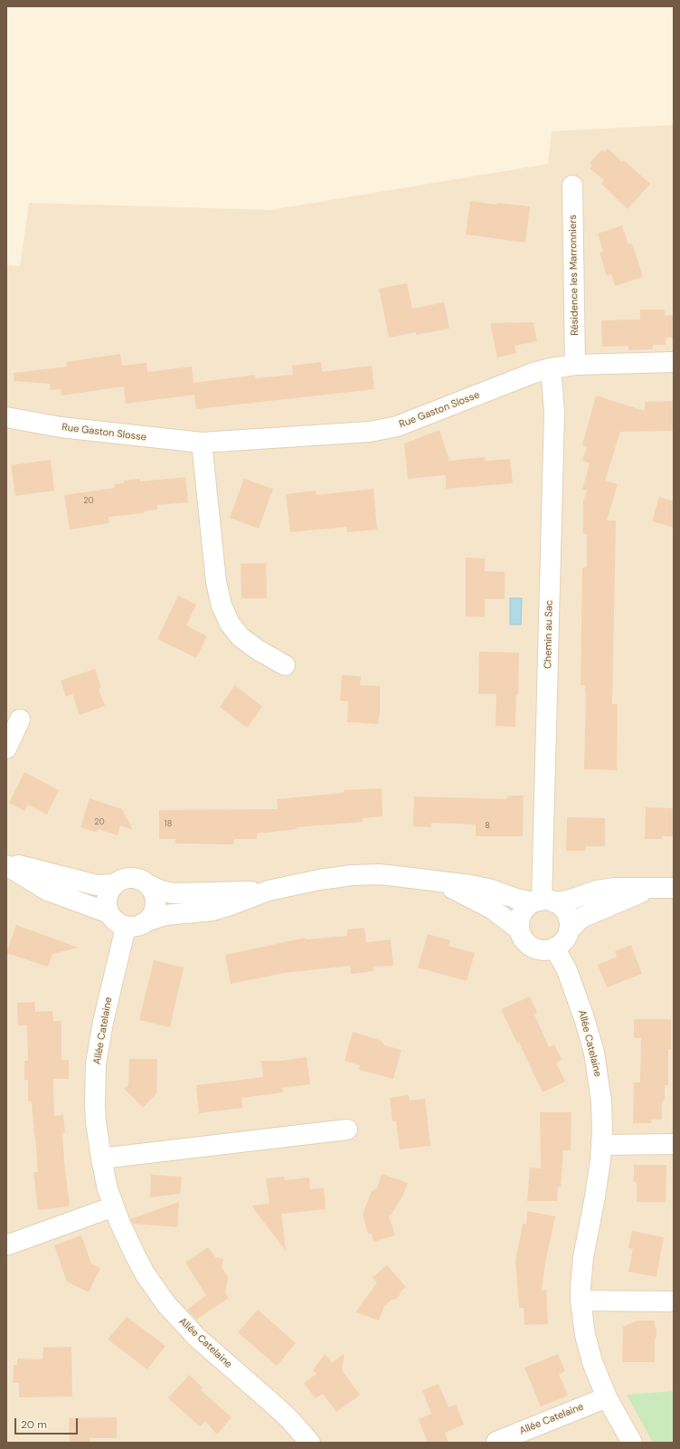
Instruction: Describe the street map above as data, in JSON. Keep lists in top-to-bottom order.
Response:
{
  "streets": {
    "street": [
      "Résidence les Marronniers",
      "Rue Gaston Slosse",
      "Chemin au Sac",
      "Allée Catelaine"
    ]
  },
  "crossings": [
    ["Résidence les Marronniers", "Rue Gaston Slosse"],
    ["Rue Gaston Slosse", "Chemin au Sac"],
    ["Chemin au Sac", "Allée Catelaine"]
  ],
  "house_numbers": [
    "20",
    "20",
    "18",
    "8"
  ],
  "scale_bar": "20 m"
}
